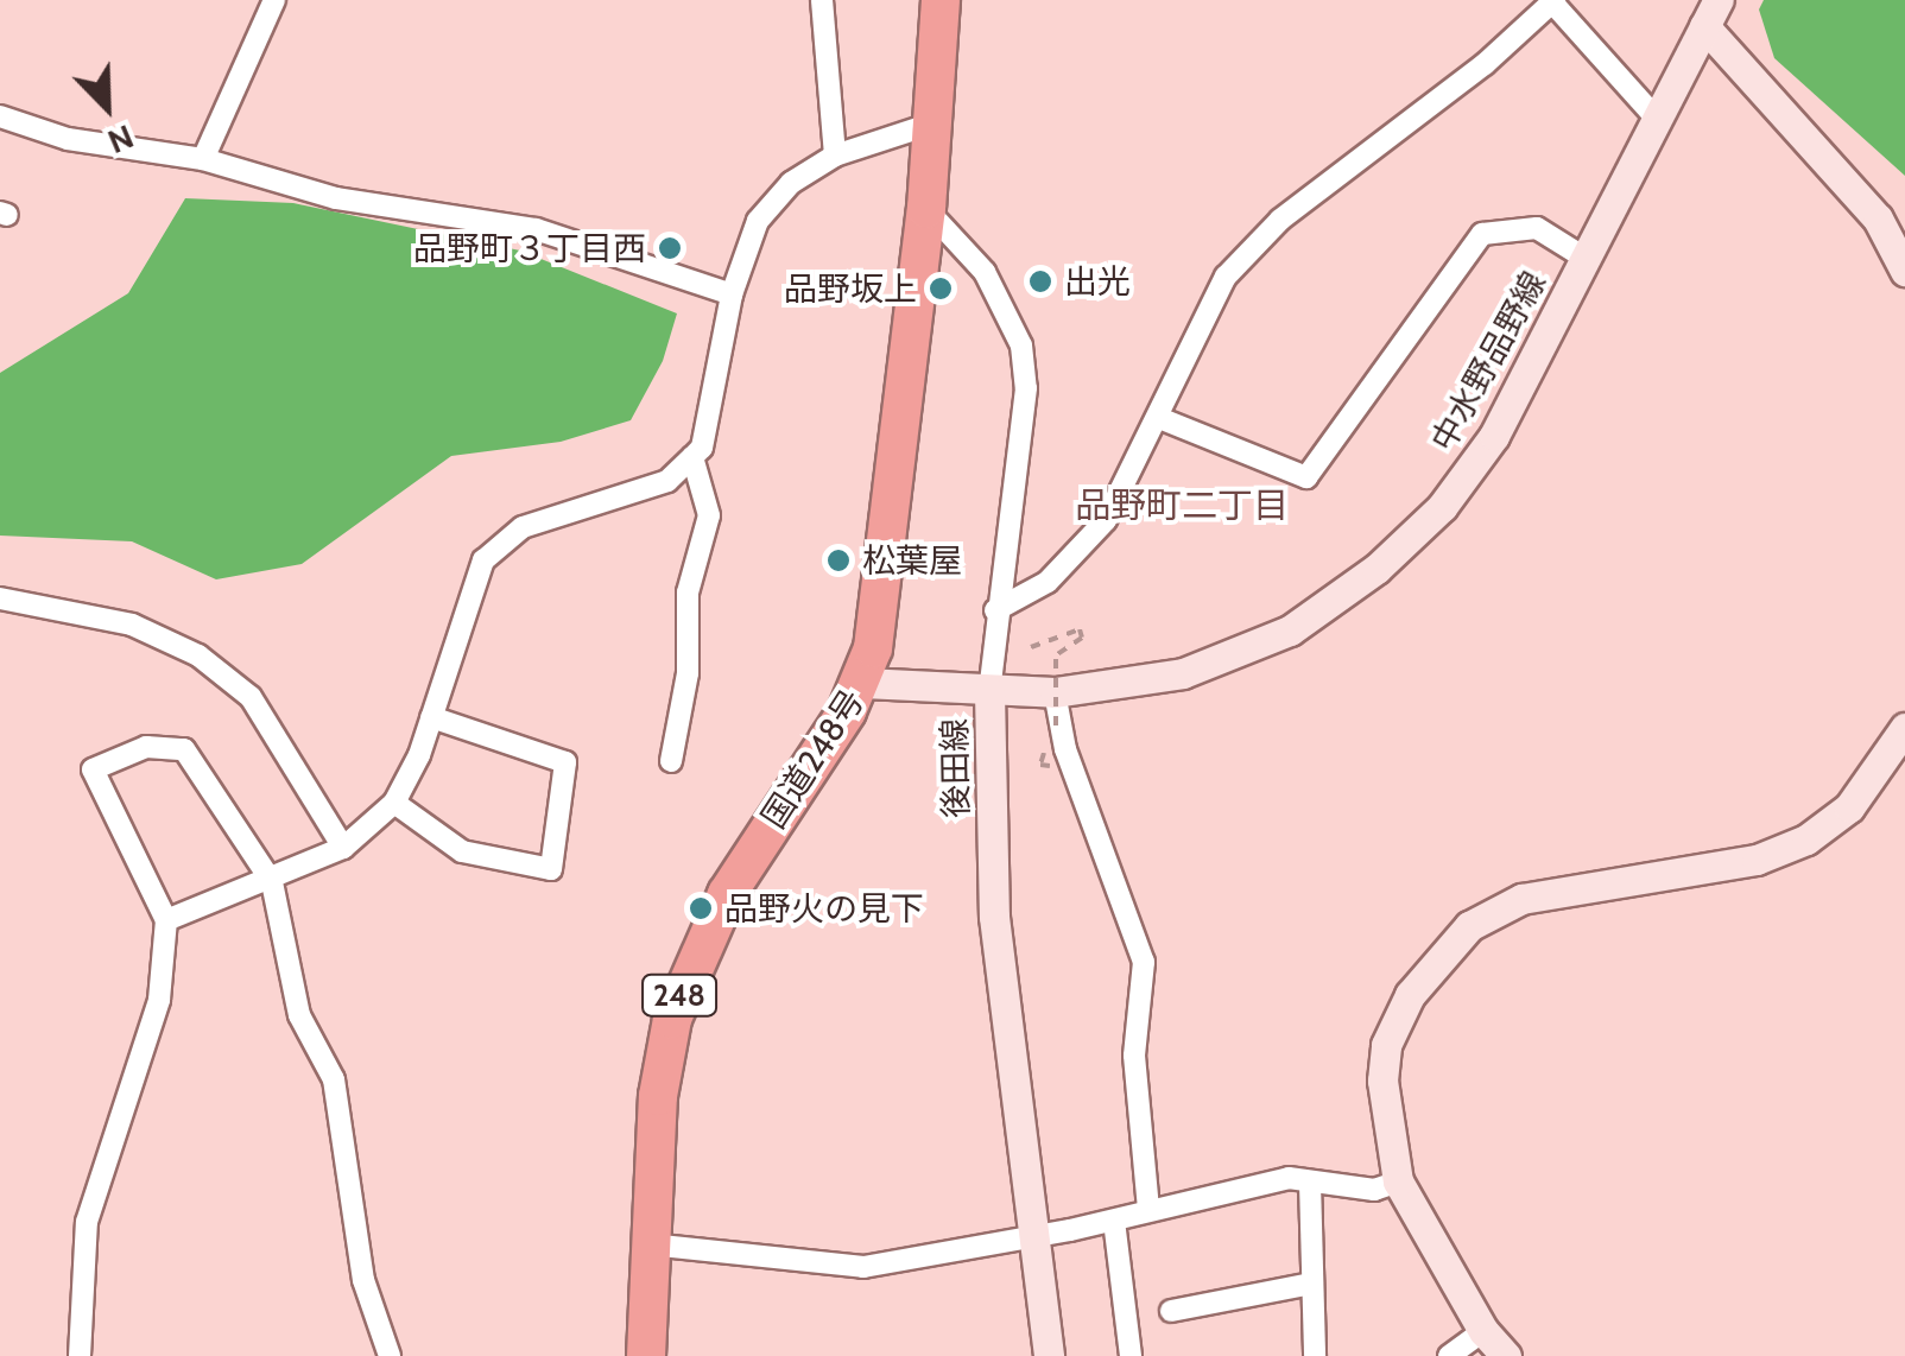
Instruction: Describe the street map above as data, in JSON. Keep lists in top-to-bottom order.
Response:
{
  "streets": {
    "highway": ["国道248号", "248"],
    "street": ["中水野品野線", "後田線"]
  },
  "crossings": [
    ["中水野品野線", "国道248号"],
    ["中水野品野線", "後田線"],
    ["国道248号", "後田線"]
  ],
  "districts": ["品野町二丁目"],
  "places": [
    "品野町３丁目西",
    "出光",
    "品野坂上",
    "松葉屋",
    "品野火の見下"
  ],
  "north": "bottom right"
}
